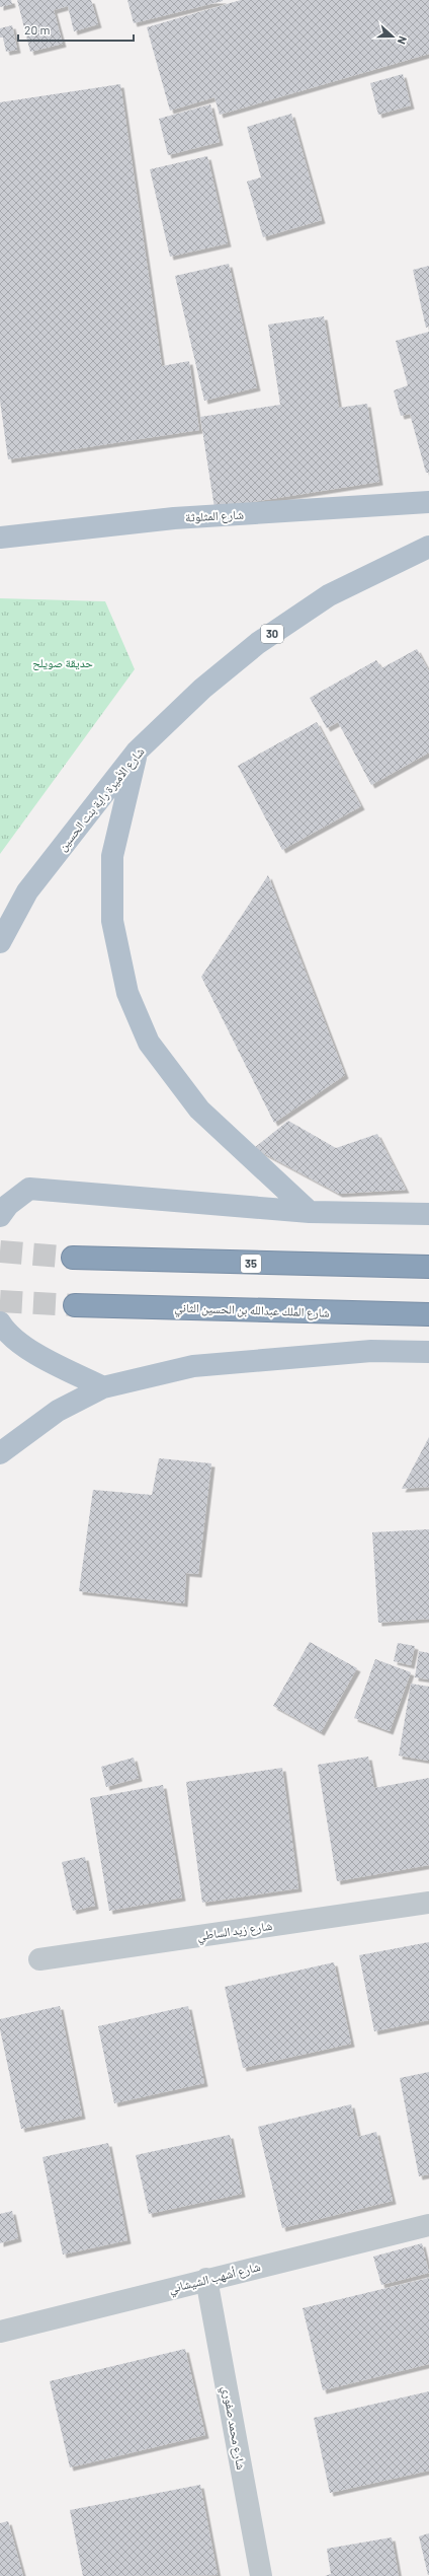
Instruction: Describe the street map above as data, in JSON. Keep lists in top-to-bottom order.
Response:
{
  "streets": {
    "highway": ["35", "شارع الملك عبدالله بن الحسين الثاني"],
    "main road": ["شارع المثلوثة", "30", "شارع الأميرة راية بنت الحسين"],
    "street": ["شارع زيد الساطي", "شارع أشهب الشيشاني", "شارع محمد صفوري"]
  },
  "crossings": [
    ["شارع أشهب الشيشاني", "شارع محمد صفوري"]
  ],
  "parks": ["حديقة صويلح"],
  "scale_bar": "20 m",
  "north": "right"
}
